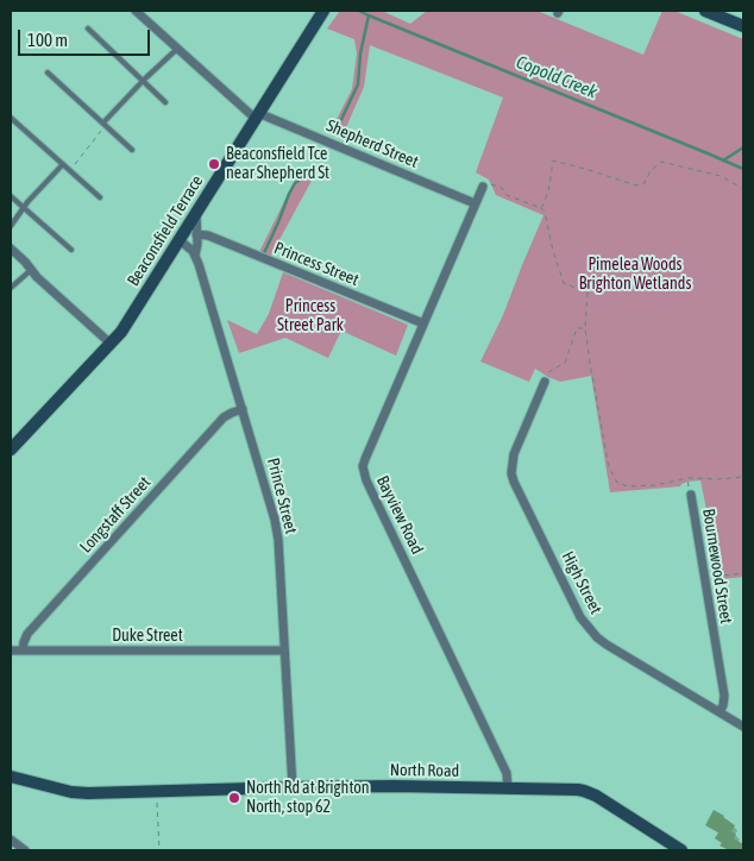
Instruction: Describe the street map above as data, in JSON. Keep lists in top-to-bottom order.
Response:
{
  "streets": {
    "street": [
      "Shepherd Street",
      "Beaconsfield Terrace",
      "Princess Street",
      "Prince Street",
      "Longstaff Street",
      "Bayview Road",
      "Bournewood Street",
      "High Street",
      "Duke Street",
      "North Road"
    ]
  },
  "crossings": [
    ["Shepherd Street", "Beaconsfield Terrace"],
    ["Shepherd Street", "Bayview Road"],
    ["Beaconsfield Terrace", "Prince Street"],
    ["Princess Street", "Prince Street"],
    ["Princess Street", "Bayview Road"],
    ["Prince Street", "Longstaff Street"],
    ["Prince Street", "Duke Street"],
    ["Prince Street", "North Road"],
    ["Longstaff Street", "Duke Street"],
    ["Bayview Road", "North Road"],
    ["Bournewood Street", "High Street"]
  ],
  "water": ["Copold Creek"],
  "parks": ["Pimelea Woods Brighton Wetlands", "Princess Street Park"],
  "places": ["Beaconsfield Tce near Shepherd St", "North Rd at Brighton North, stop 62"],
  "scale_bar": "100 m"
}
